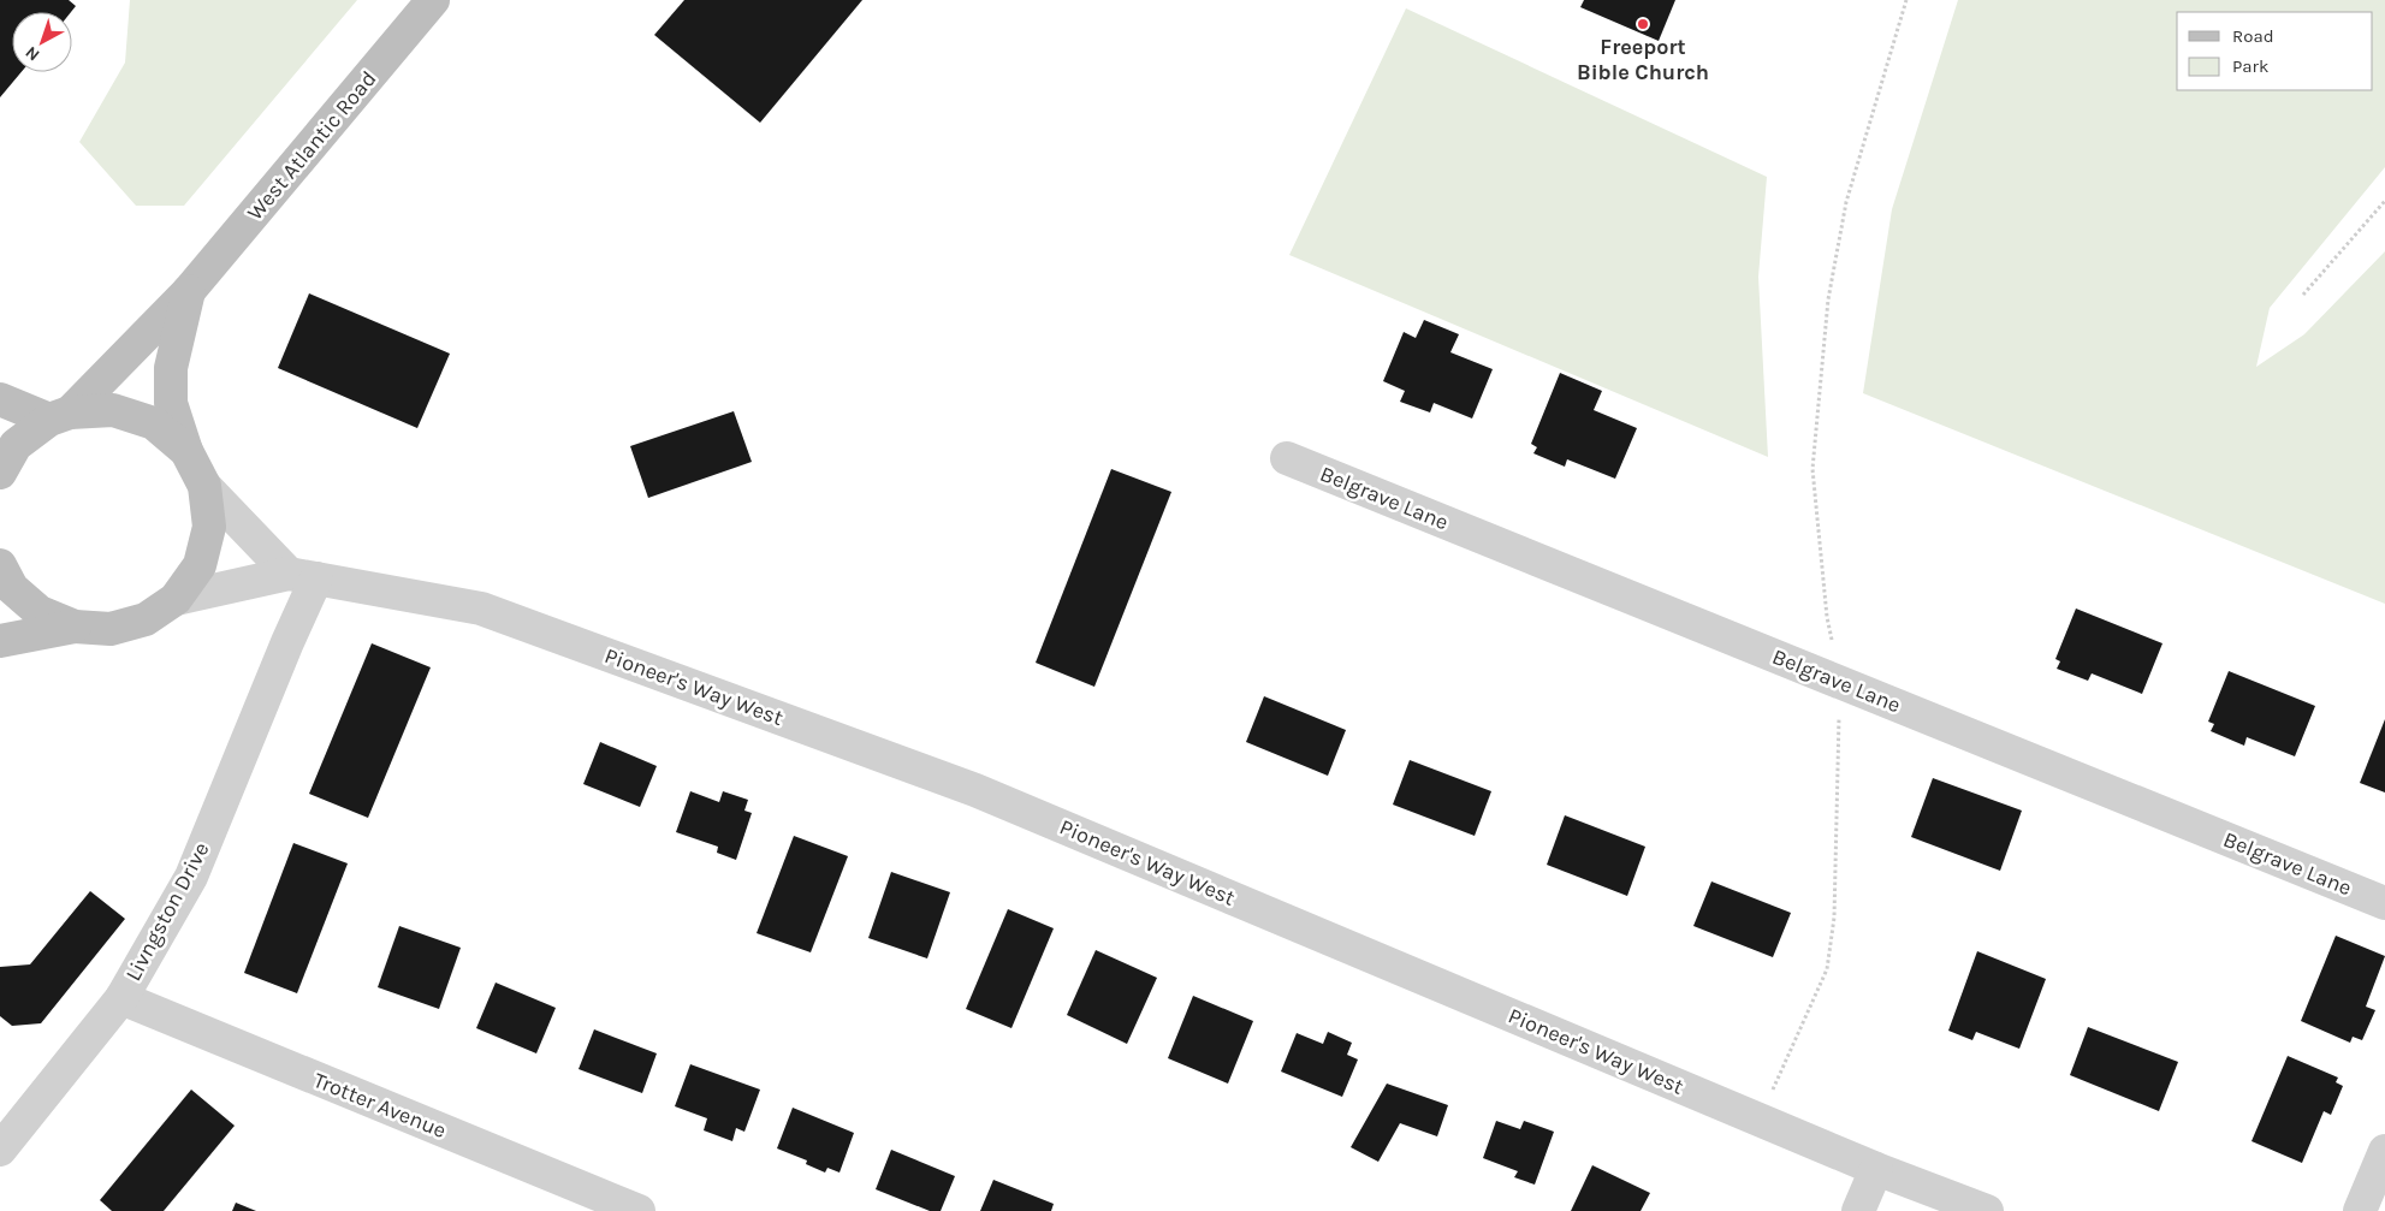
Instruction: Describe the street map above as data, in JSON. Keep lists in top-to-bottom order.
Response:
{
  "streets": {
    "main road": ["West Atlantic Road"],
    "street": [
      "Belgrave Lane",
      "Pioneer's Way West",
      "Livngston Drive",
      "Trotter Avenue"
    ]
  },
  "crossings": [
    ["Pioneer's Way West", "Livngston Drive"],
    ["Livngston Drive", "Trotter Avenue"]
  ],
  "places": ["Freeport Bible Church"],
  "legend": ["Road", "Park"],
  "north": "bottom left"
}
